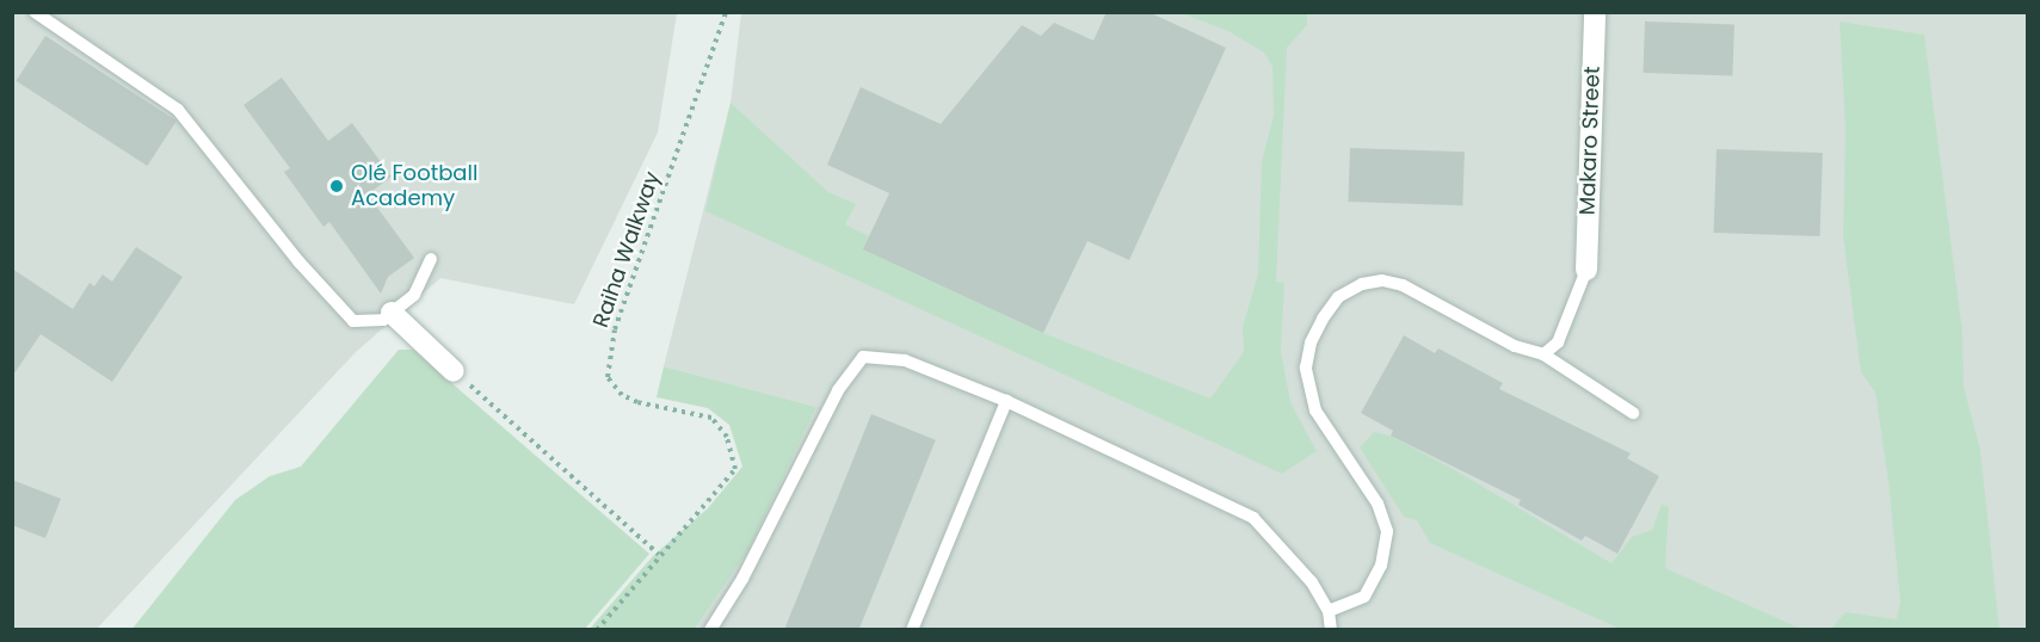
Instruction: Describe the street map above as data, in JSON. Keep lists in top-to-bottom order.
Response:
{
  "streets": {
    "street": ["Makaro Street"],
    "path": ["Raiha Walkway"]
  },
  "places": ["Olé Football Academy"]
}
